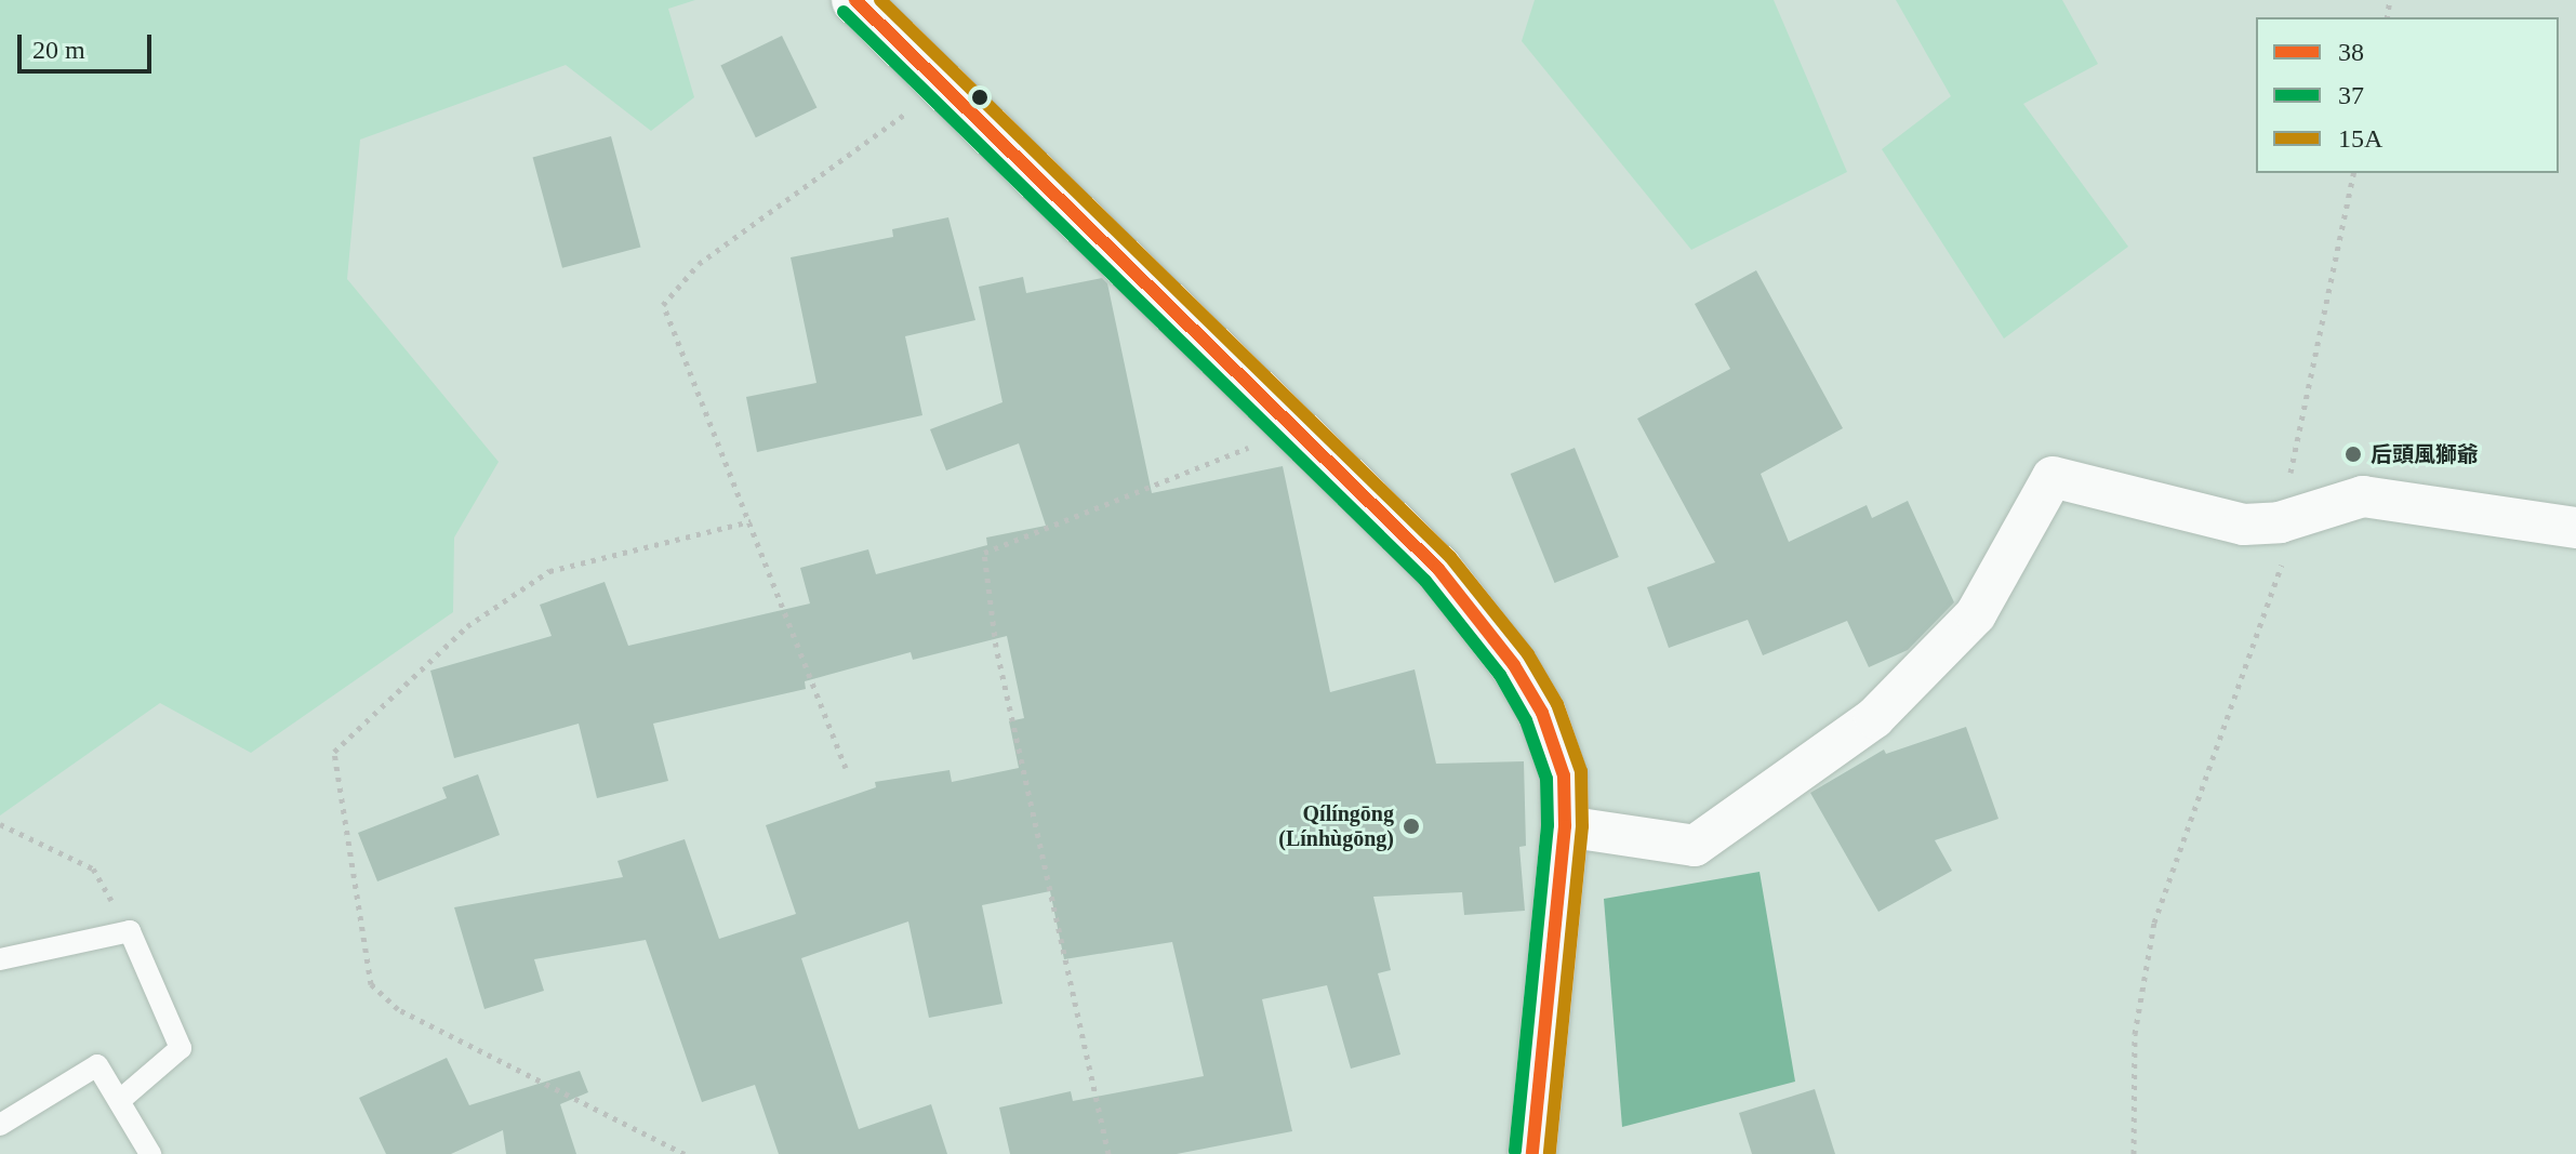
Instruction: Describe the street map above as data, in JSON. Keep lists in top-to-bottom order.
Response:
{
  "places": ["后頭風獅爺", "Qílíngōng (Línhùgōng)"],
  "lines": ["transit line 38", "transit line 15A", "transit line 37"],
  "legend": ["38", "37", "15A"],
  "scale_bar": "20 m"
}
